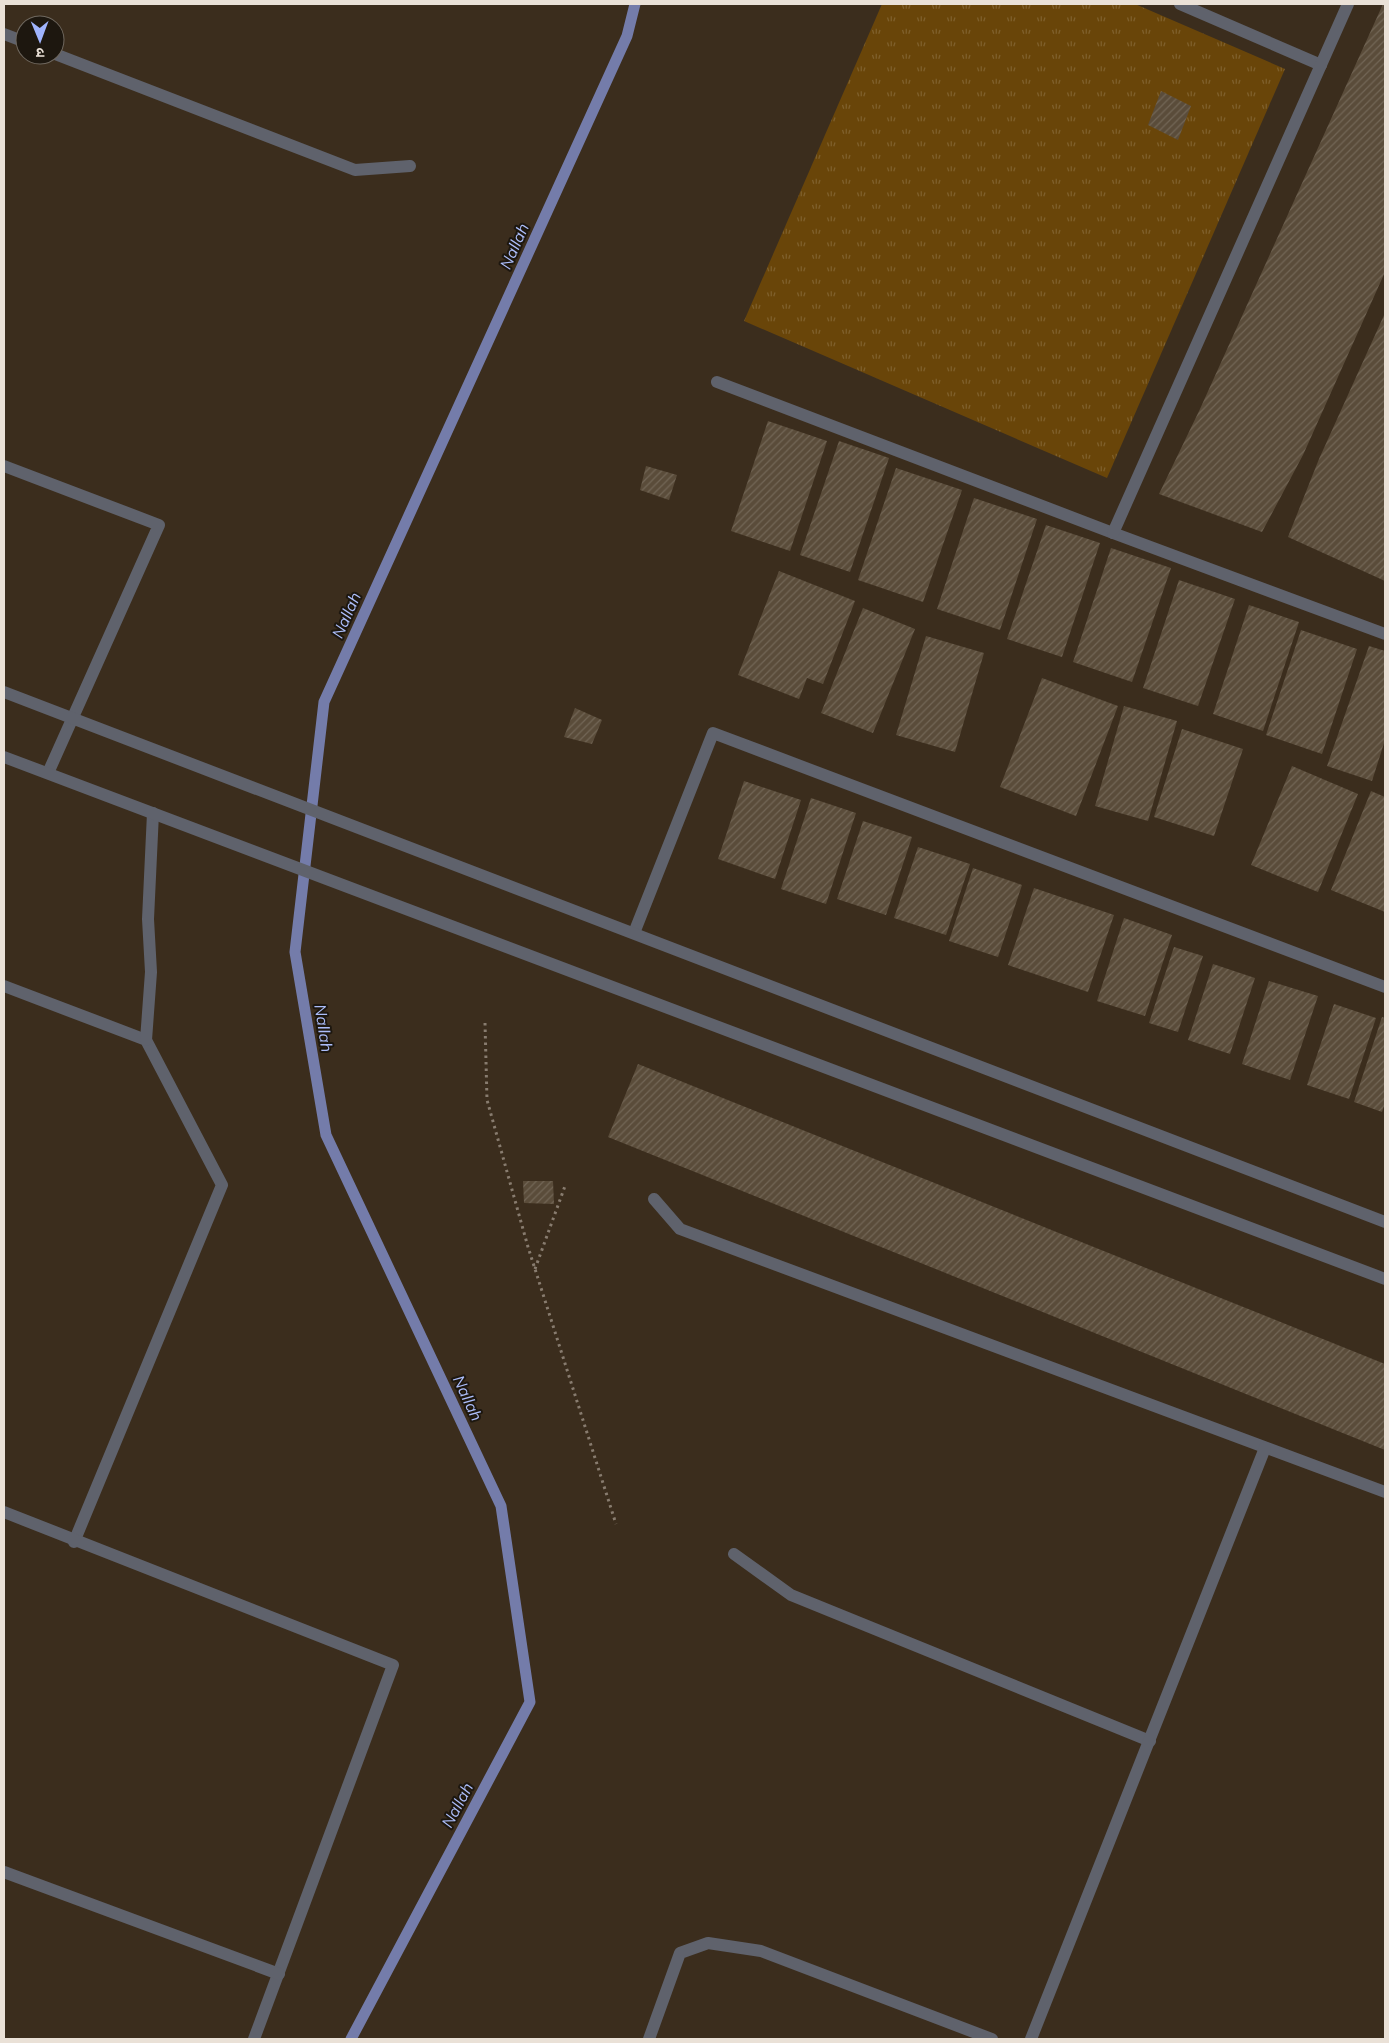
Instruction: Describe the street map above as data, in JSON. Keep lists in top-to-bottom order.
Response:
{
  "water": ["Nallah"],
  "north": "bottom"
}
